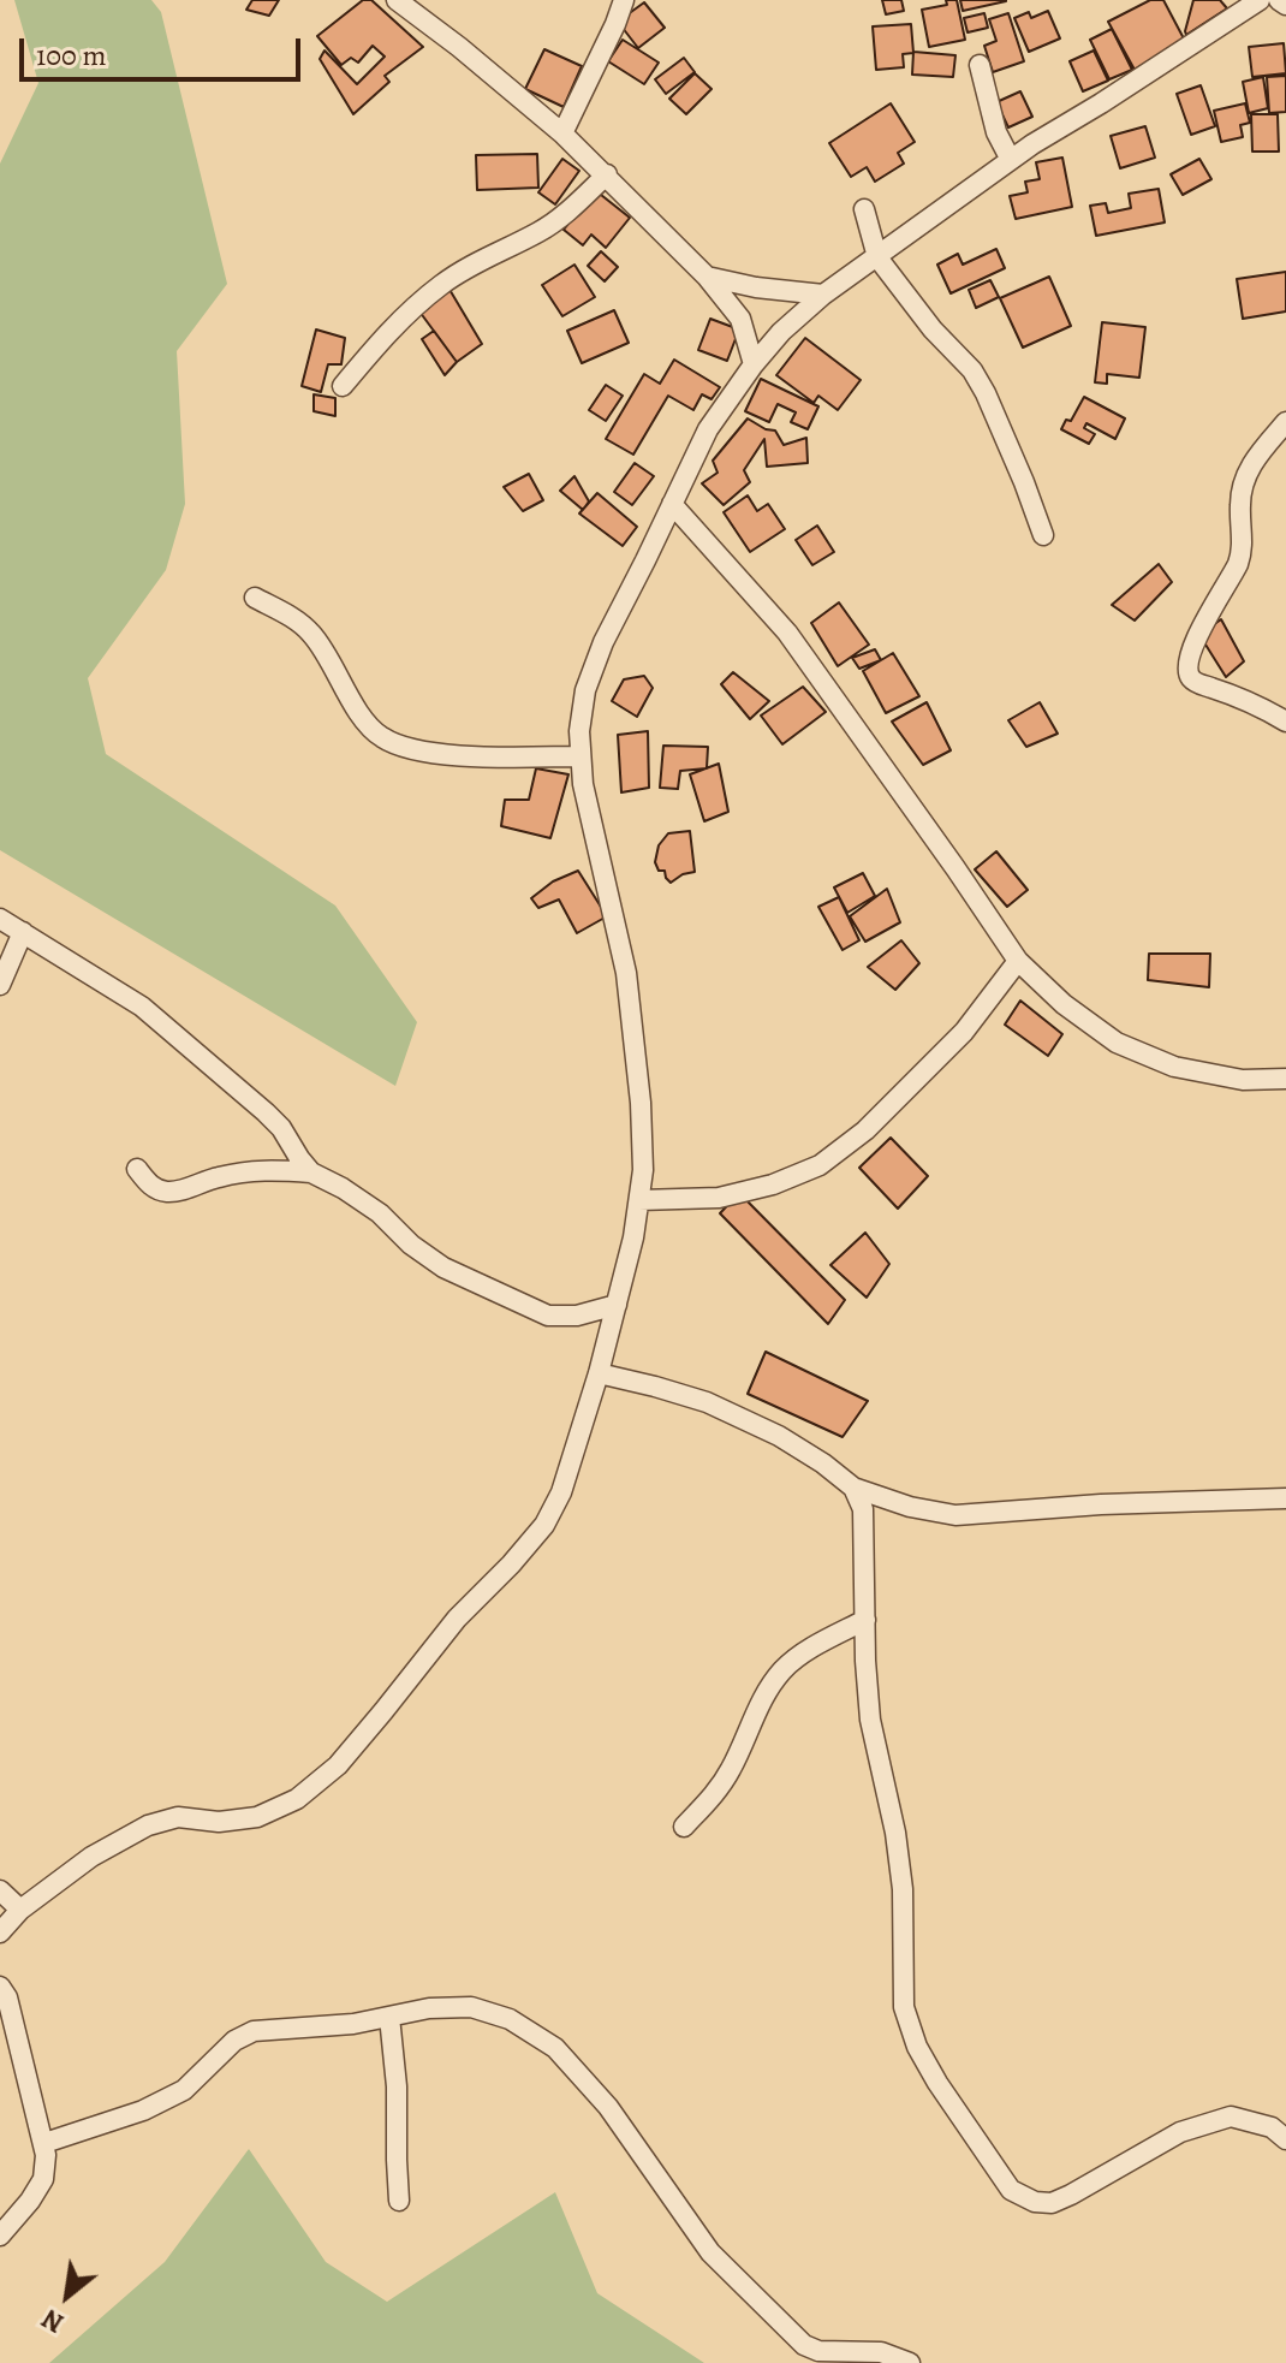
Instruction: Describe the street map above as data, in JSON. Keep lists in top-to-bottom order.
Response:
{
  "scale_bar": "100 m",
  "north": "bottom left"
}
